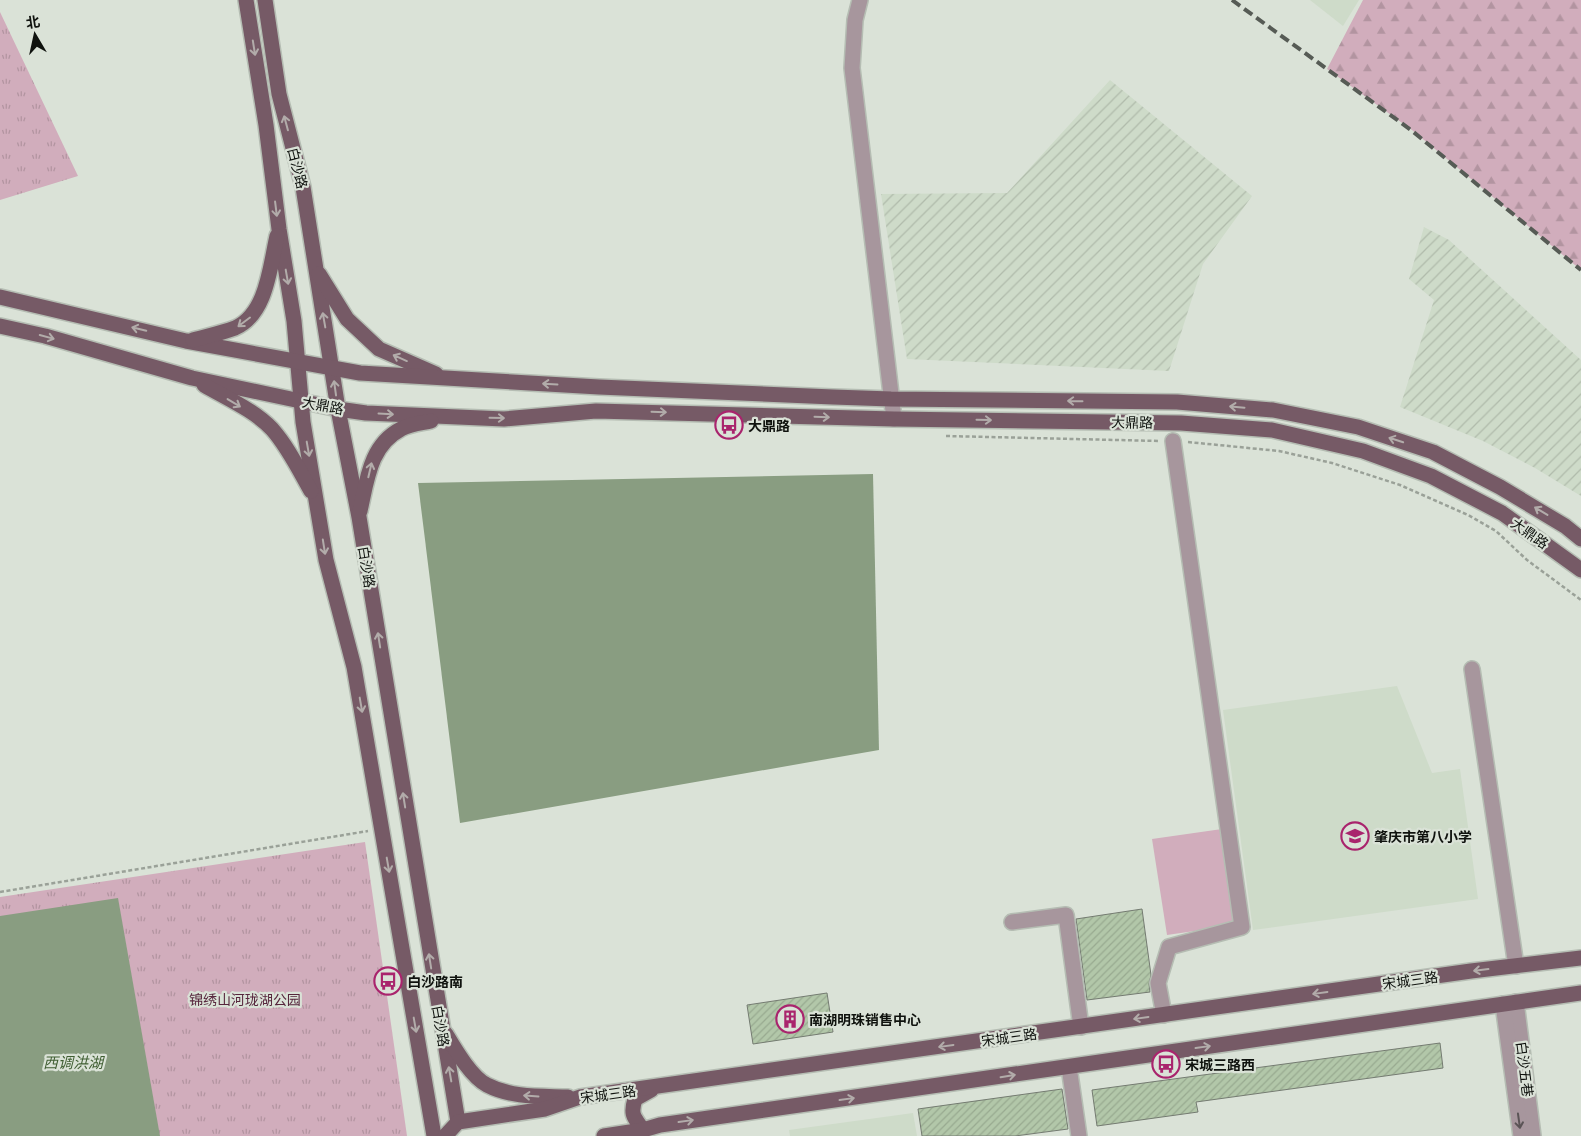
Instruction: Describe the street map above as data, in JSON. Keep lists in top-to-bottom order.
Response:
{
  "streets": {
    "main road": ["白沙路", "大鼎路", "宋城三路"],
    "street": ["白沙五巷"]
  },
  "crossings": [
    ["白沙路", "大鼎路"],
    ["白沙路", "宋城三路"]
  ],
  "water": ["西调洪湖"],
  "parks": ["锦绣山河珑湖公园"],
  "places": {
    "bus stop": ["大鼎路", "白沙路南", "宋城三路西"],
    "school or university": ["肇庆市第八小学"],
    "building": ["南湖明珠销售中心"]
  },
  "north": "top"
}
